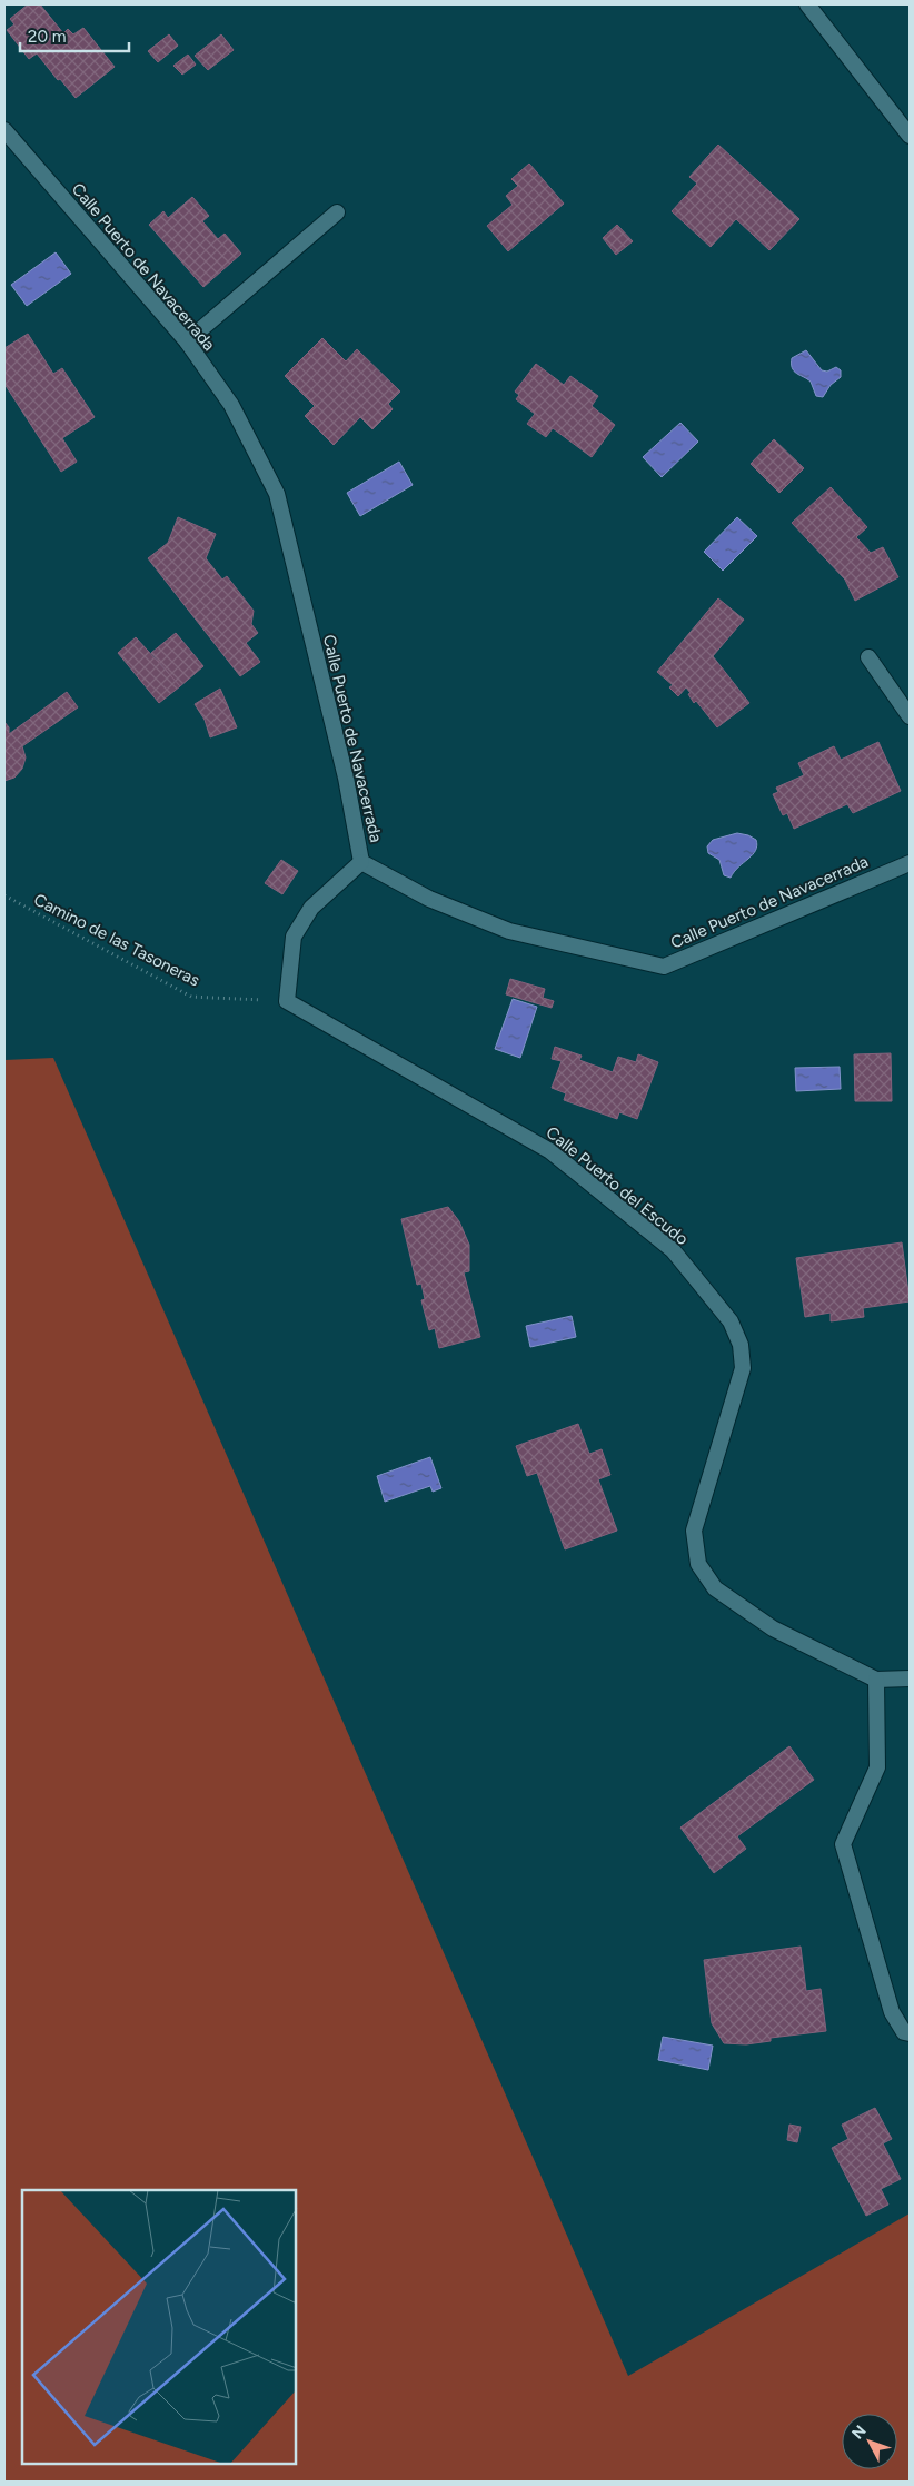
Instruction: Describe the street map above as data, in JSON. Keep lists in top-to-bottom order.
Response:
{
  "streets": {
    "street": ["Calle Puerto de Navacerrada", "Calle Puerto del Escudo"],
    "path": ["Camino de las Tasoneras"]
  },
  "crossings": [
    ["Camino de las Tasoneras", "Calle Puerto del Escudo"]
  ],
  "scale_bar": "20 m",
  "north": "top left"
}
